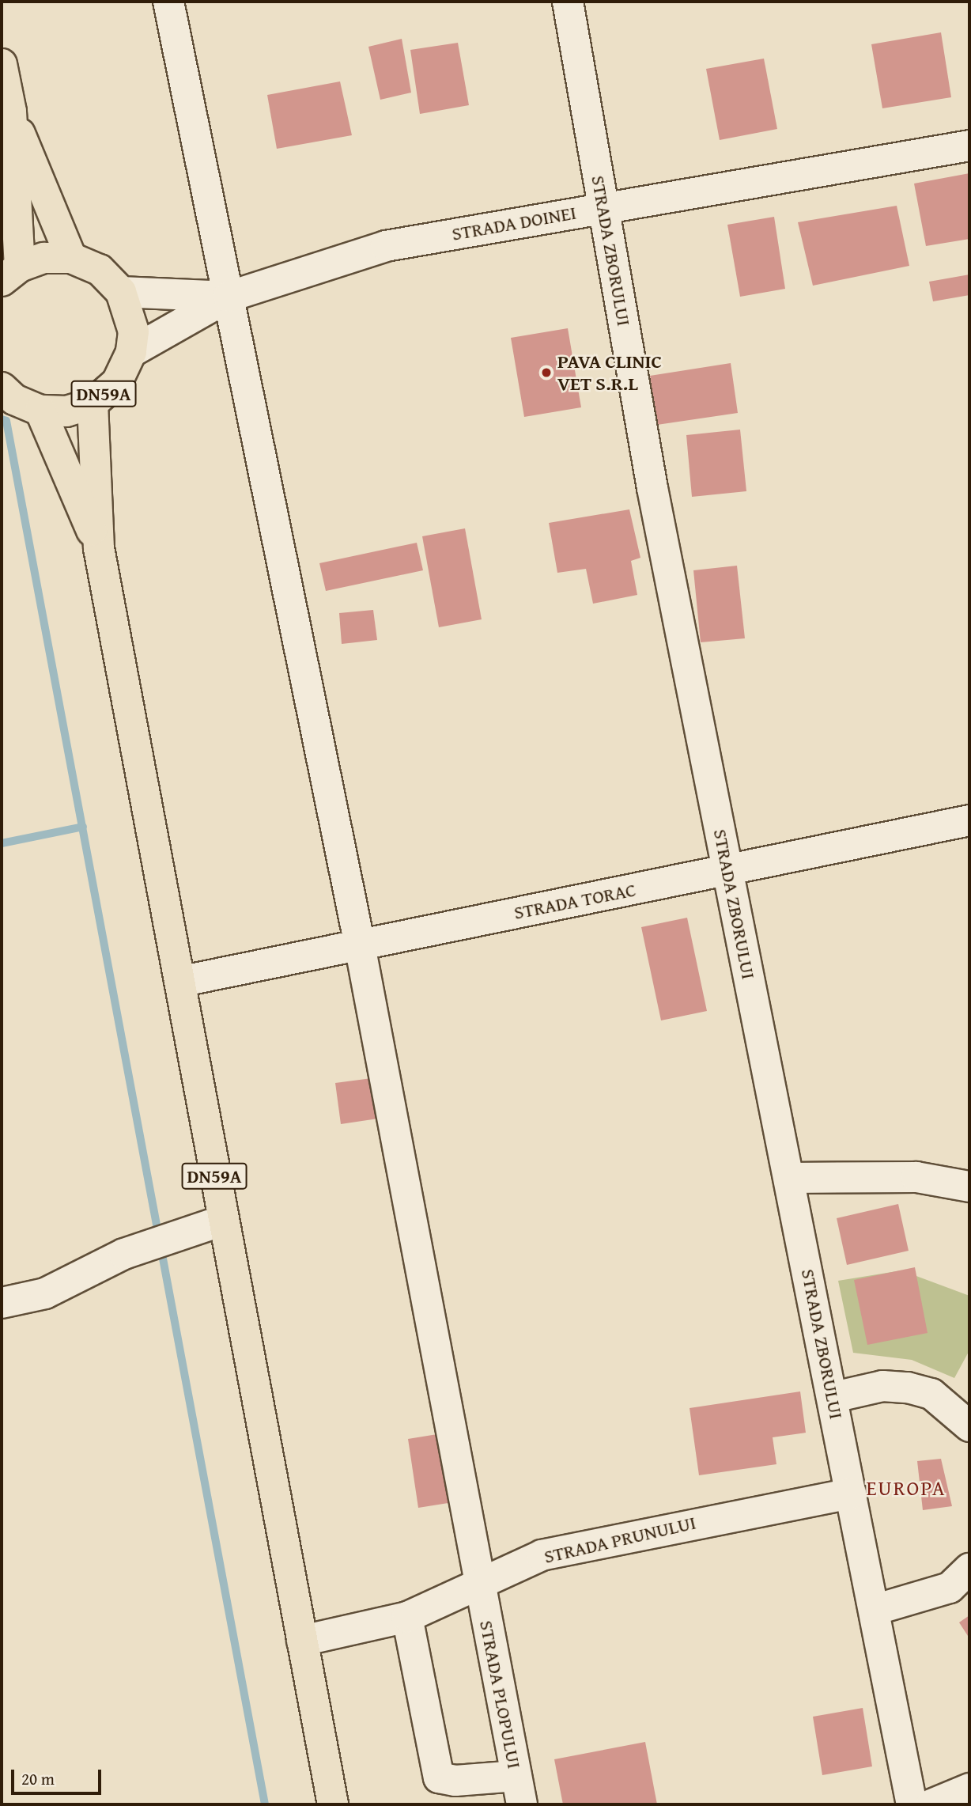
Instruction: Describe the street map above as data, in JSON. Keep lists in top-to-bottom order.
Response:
{
  "streets": {
    "main road": ["DN59A"],
    "street": [
      "STRADA DOINEI",
      "STRADA ZBORULUI",
      "STRADA TORAC",
      "STRADA PRUNULUI",
      "STRADA PLOPULUI"
    ]
  },
  "crossings": [
    ["STRADA DOINEI", "STRADA ZBORULUI"],
    ["STRADA DOINEI", "DN59A"],
    ["STRADA DOINEI", "STRADA PLOPULUI"],
    ["STRADA ZBORULUI", "STRADA TORAC"],
    ["STRADA ZBORULUI", "STRADA PRUNULUI"],
    ["DN59A", "STRADA TORAC"],
    ["DN59A", "STRADA PRUNULUI"],
    ["STRADA TORAC", "STRADA PLOPULUI"],
    ["STRADA PRUNULUI", "STRADA PLOPULUI"]
  ],
  "districts": ["EUROPA"],
  "places": ["PAVA CLINIC VET S.R.L"],
  "scale_bar": "20 m"
}
